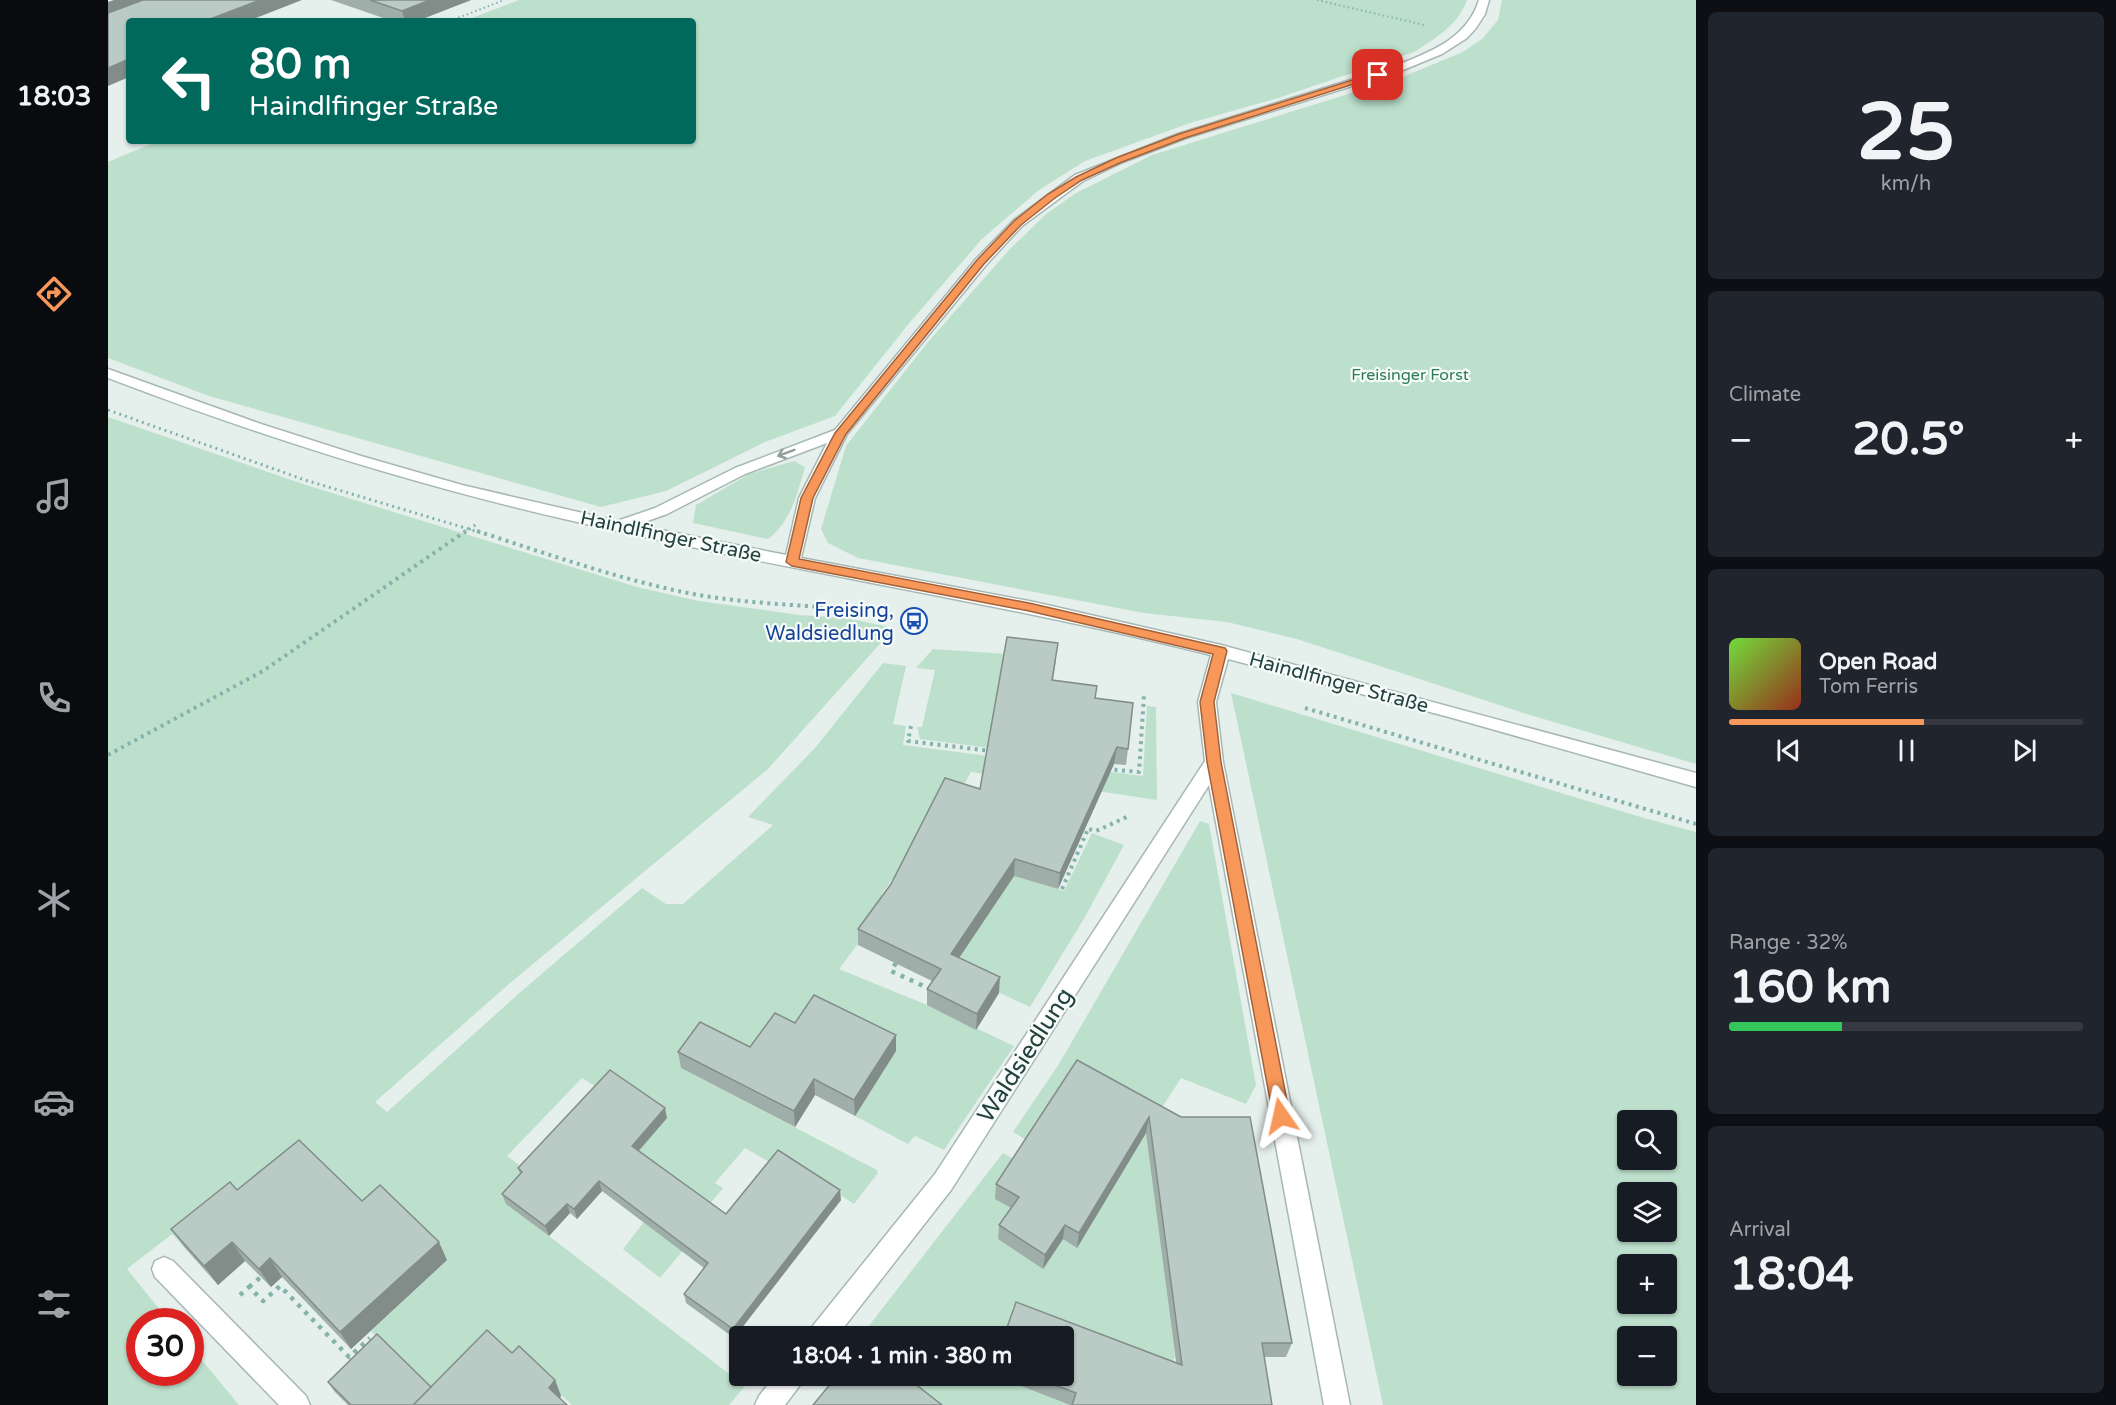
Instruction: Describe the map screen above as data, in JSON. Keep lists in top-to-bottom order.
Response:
{
  "streets": {
    "street": ["Haindlfinger Straße", "Waldsiedlung"]
  },
  "parks": ["Freisinger Forst"],
  "places": {
    "bus stop": ["Freising, Waldsiedlung"]
  },
  "page": {
    "tabs": "18:03",
    "tile": [
      ["25", "km/h"],
      "Climate",
      ["Range · 32%", "160 km"],
      ["Arrival", "18:04"]
    ],
    "turn": ["80 m", "Haindlfinger Straße"],
    "heat": ["−", "20.5°", "+"],
    "song": ["Open Road", "Tom Ferris"],
    "map_buttons": ["+", "−"],
    "limit": "30",
    "trip": "18:04 · 1 min · 380 m"
  }
}
